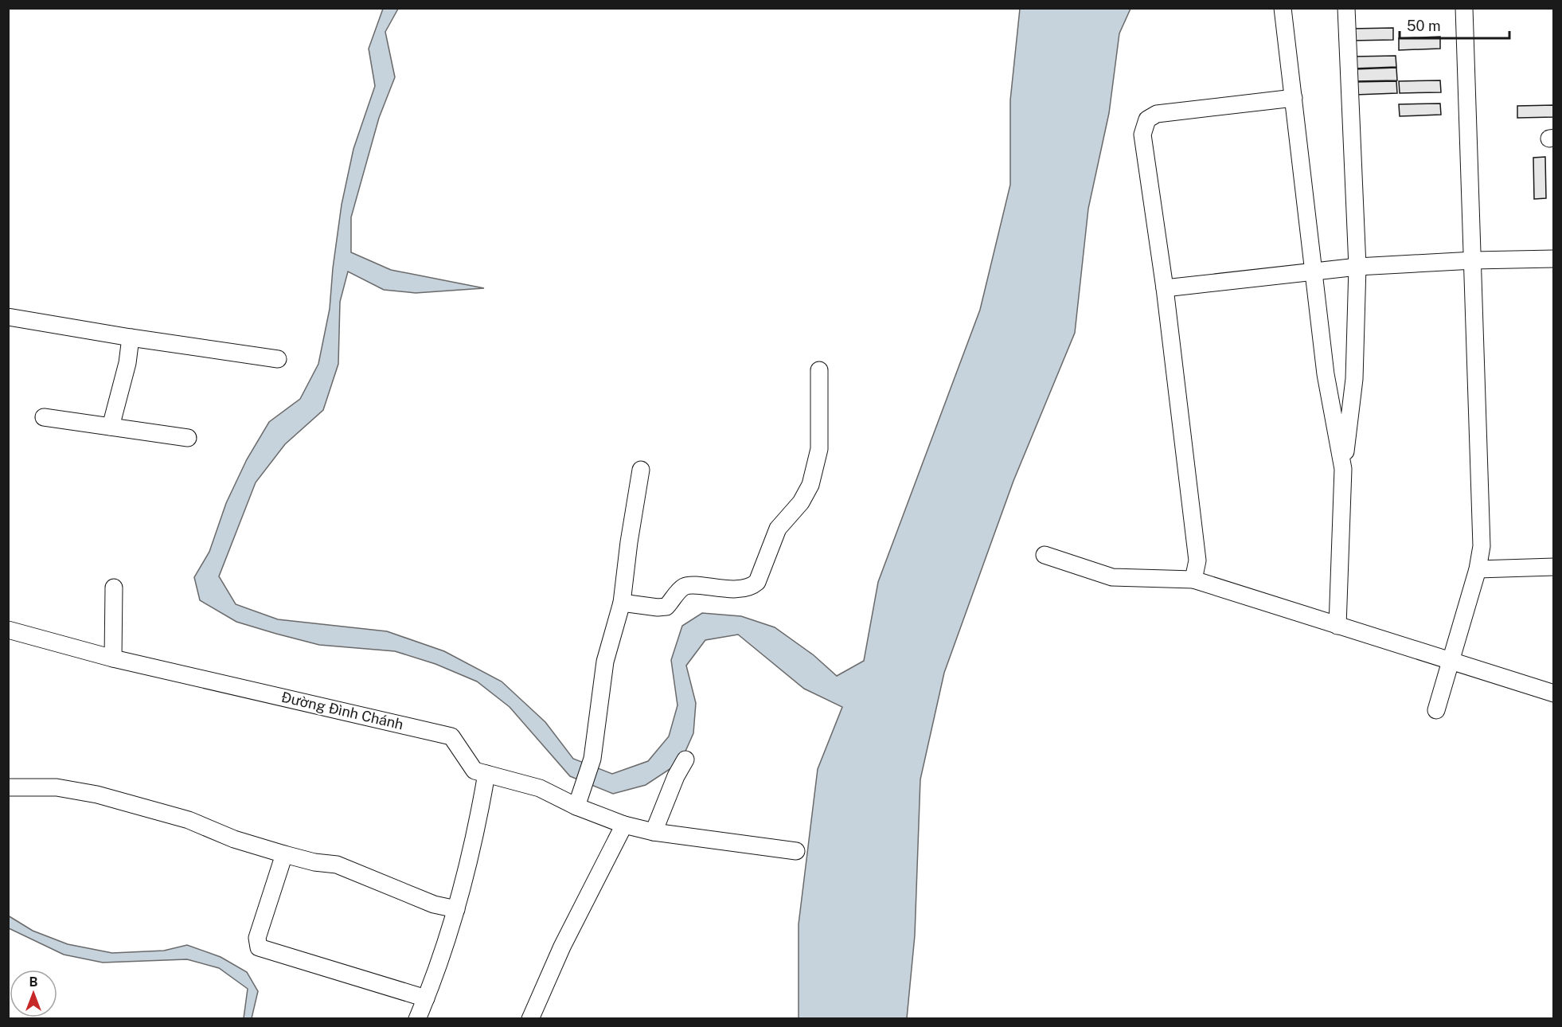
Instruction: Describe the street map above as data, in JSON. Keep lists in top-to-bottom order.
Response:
{
  "streets": {
    "street": ["Đường Đình Chánh"]
  },
  "scale_bar": "50 m",
  "north": "top"
}
